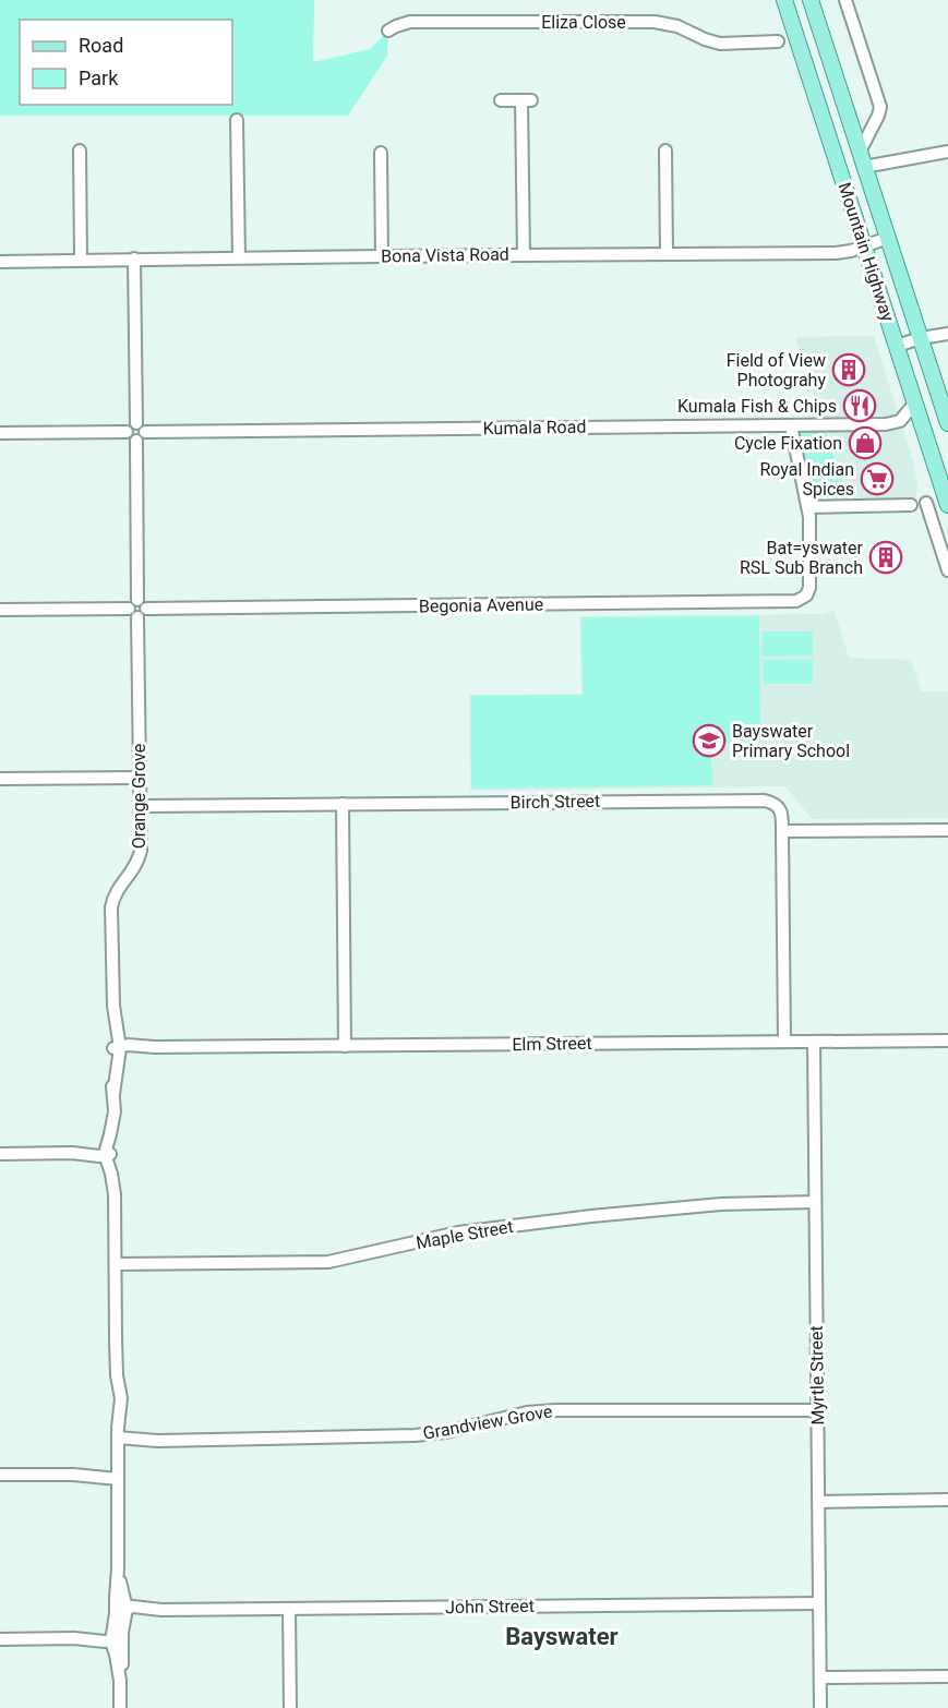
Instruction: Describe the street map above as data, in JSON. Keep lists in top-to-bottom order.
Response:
{
  "streets": {
    "main road": ["Mountain Highway"],
    "street": [
      "Eliza Close",
      "Bona Vista Road",
      "Kumala Road",
      "Begonia Avenue",
      "Orange Grove",
      "Birch Street",
      "Elm Street",
      "Maple Street",
      "Myrtle Street",
      "Grandview Grove",
      "John Street"
    ]
  },
  "crossings": [
    ["Mountain Highway", "Bona Vista Road"],
    ["Mountain Highway", "Kumala Road"],
    ["Begonia Avenue", "Orange Grove"],
    ["Orange Grove", "Birch Street"],
    ["Orange Grove", "Elm Street"],
    ["Orange Grove", "Maple Street"],
    ["Orange Grove", "Grandview Grove"],
    ["Orange Grove", "John Street"],
    ["Elm Street", "Myrtle Street"],
    ["Maple Street", "Myrtle Street"],
    ["Myrtle Street", "Grandview Grove"],
    ["Myrtle Street", "John Street"]
  ],
  "districts": ["Bayswater"],
  "places": {
    "building": ["Field of View Photograhy", "Bat=yswater RSL Sub Branch"],
    "restaurant": ["Kumala Fish & Chips"],
    "shop": ["Cycle Fixation"],
    "supermarket": ["Royal Indian Spices"],
    "school or university": ["Bayswater Primary School"]
  },
  "legend": ["Road", "Park"]
}
